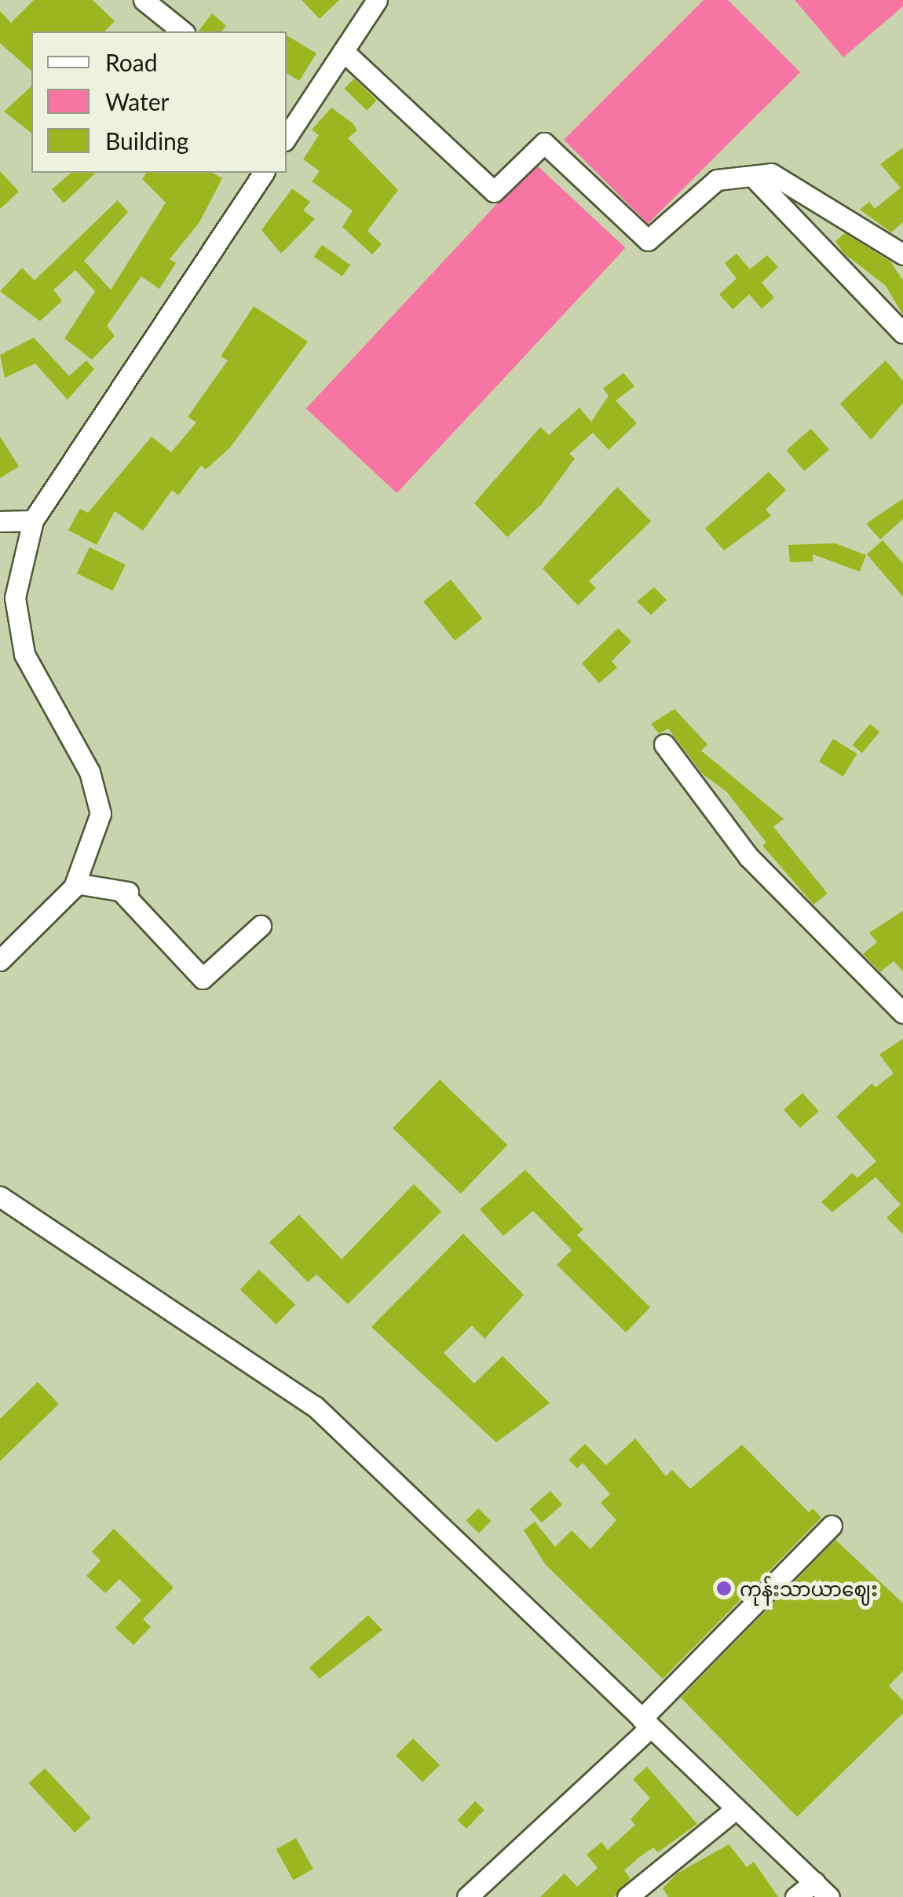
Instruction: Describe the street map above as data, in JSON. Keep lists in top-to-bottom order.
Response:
{
  "places": ["ကုန်းသာယာဈေး"],
  "legend": ["Road", "Water", "Building"]
}
